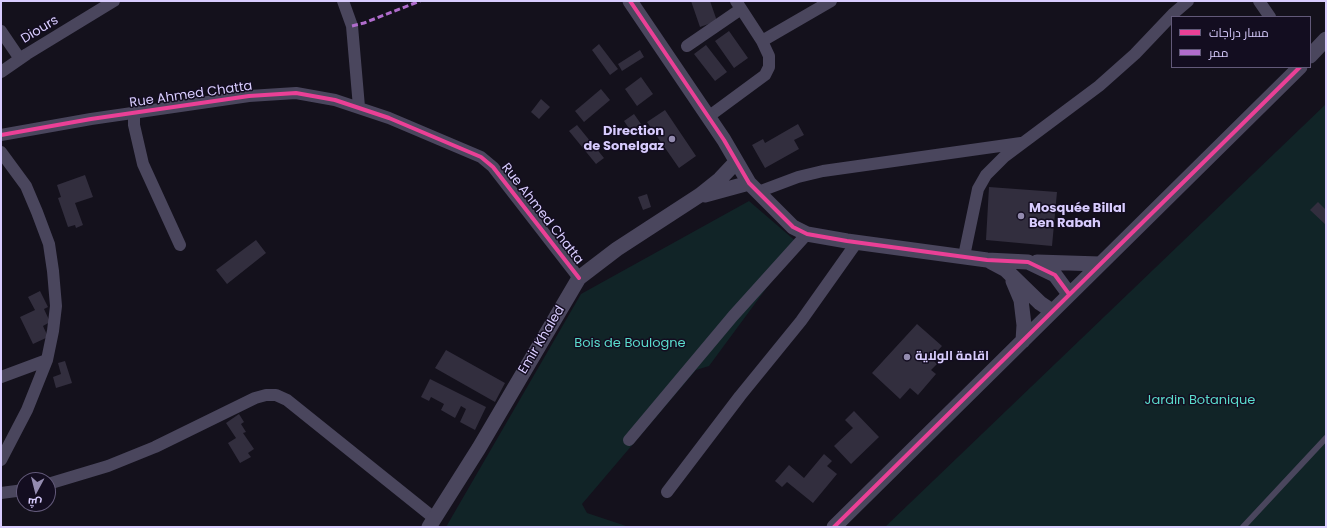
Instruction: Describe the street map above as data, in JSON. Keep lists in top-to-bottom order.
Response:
{
  "streets": {
    "street": ["Diours", "Rue Ahmed Chatta", "Emir Khaled"]
  },
  "crossings": [
    ["Rue Ahmed Chatta", "Emir Khaled"]
  ],
  "parks": ["Bois de Boulogne", "Jardin Botanique"],
  "places": ["Direction de Sonelgaz", "Mosquée Billal Ben Rabah", "اقامة الولاية"],
  "legend": ["مسار دراجات", "ممر"],
  "north": "bottom"
}
